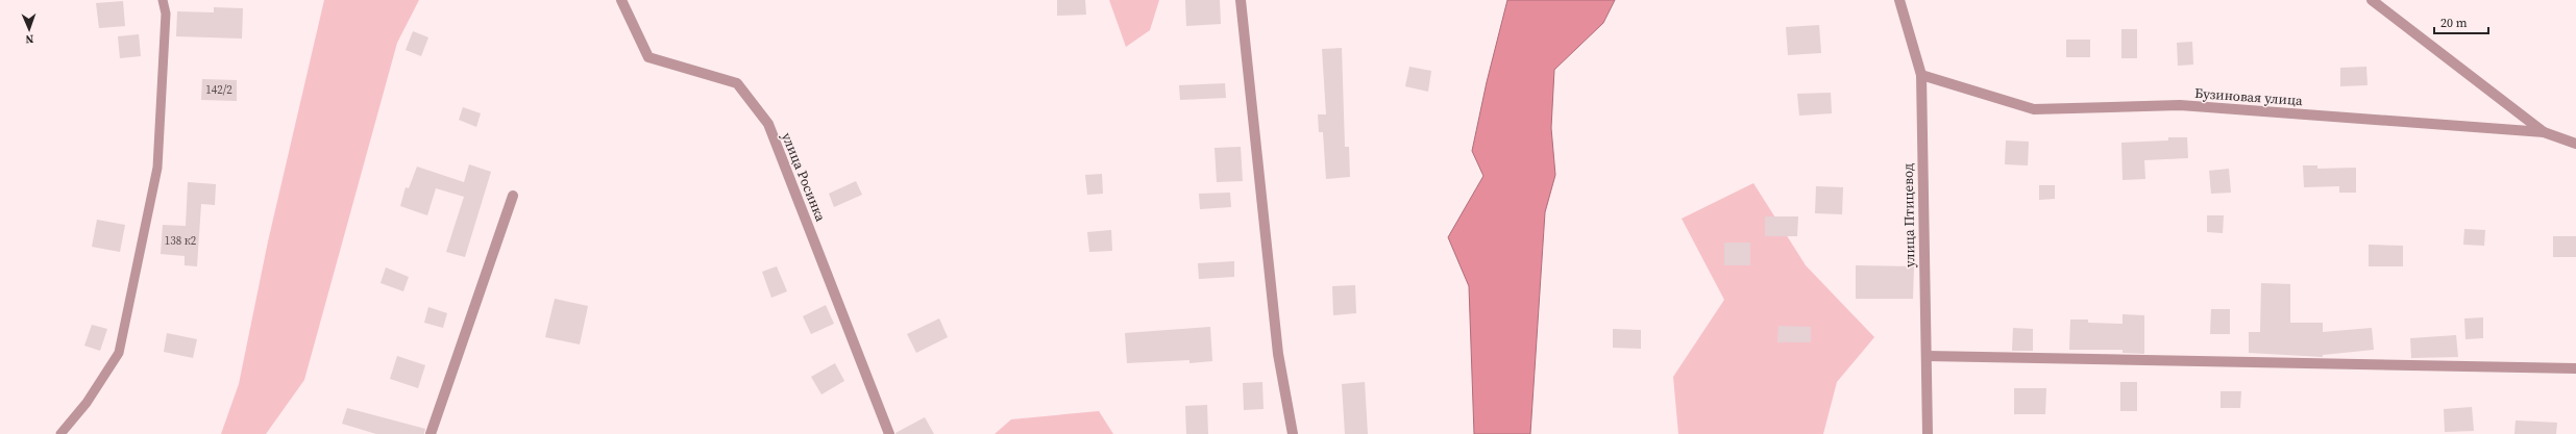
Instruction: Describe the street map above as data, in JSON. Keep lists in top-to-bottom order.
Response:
{
  "streets": {
    "street": ["Бузиновая улица", "улица Росинка", "улица Птицевод"]
  },
  "crossings": [
    ["Бузиновая улица", "улица Птицевод"]
  ],
  "house_numbers": ["142/2", "138 к2"],
  "scale_bar": "20 m",
  "north": "bottom"
}
